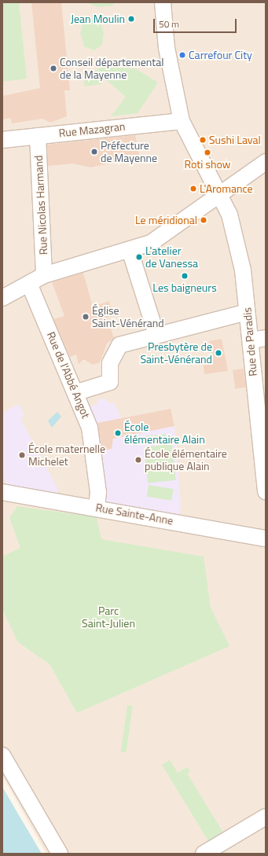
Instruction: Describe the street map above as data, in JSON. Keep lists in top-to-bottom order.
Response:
{
  "streets": {
    "street": [
      "Rue Mazagran",
      "Rue Nicolas Harmand",
      "Rue de Paradis",
      "Rue de l'Abbé Angot",
      "Rue Sainte-Anne"
    ]
  },
  "crossings": [
    ["Rue Mazagran", "Rue Nicolas Harmand"],
    ["Rue Mazagran", "Rue de Paradis"],
    ["Rue de l'Abbé Angot", "Rue Sainte-Anne"]
  ],
  "parks": ["Parc Saint-Julien"],
  "places": [
    "Jean Moulin",
    "Carrefour City",
    "Conseil départemental de la Mayenne",
    "Sushi Laval",
    "Préfecture de Mayenne",
    "Roti show",
    "L'Aromance",
    "Le méridional",
    "L'atelier de Vanessa",
    "Les baigneurs",
    "Église Saint-Vénérand",
    "Presbytère de Saint-Vénérand",
    "École élémentaire Alain",
    "École maternelle Michelet",
    "École élémentaire publique Alain"
  ],
  "scale_bar": "50 m"
}
